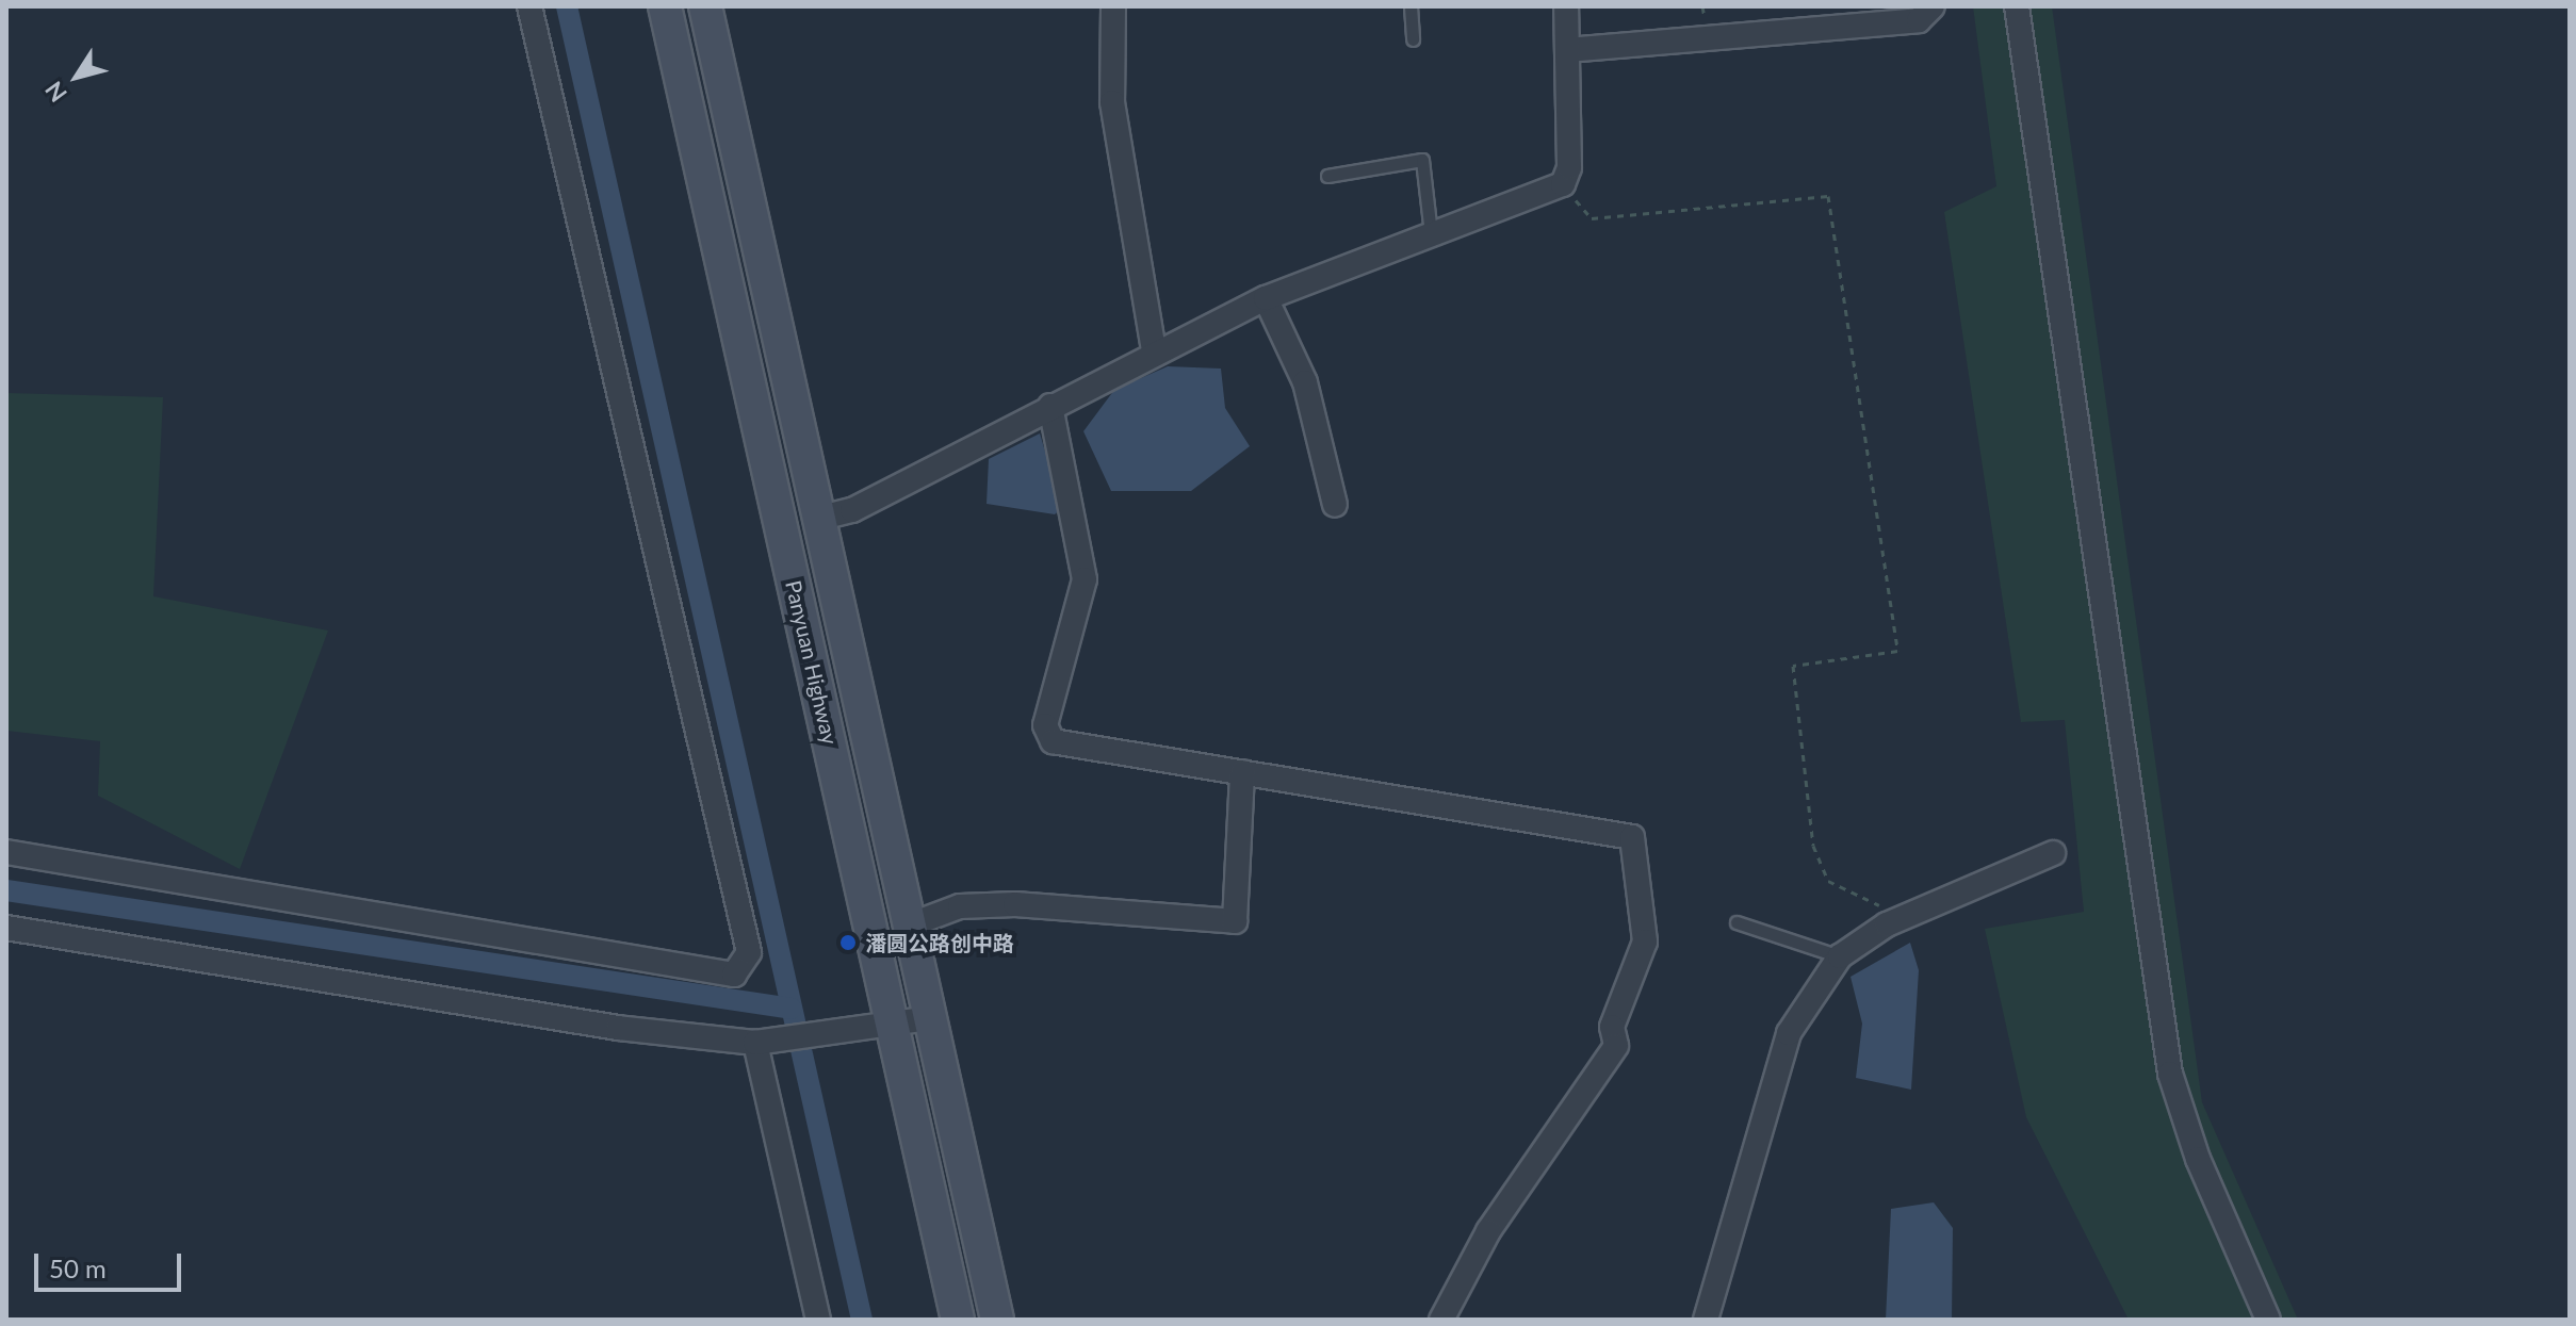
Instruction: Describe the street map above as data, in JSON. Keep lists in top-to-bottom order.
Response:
{
  "streets": {
    "main road": ["Panyuan Highway"]
  },
  "places": ["潘圆公路创中路"],
  "scale_bar": "50 m",
  "north": "bottom left"
}
